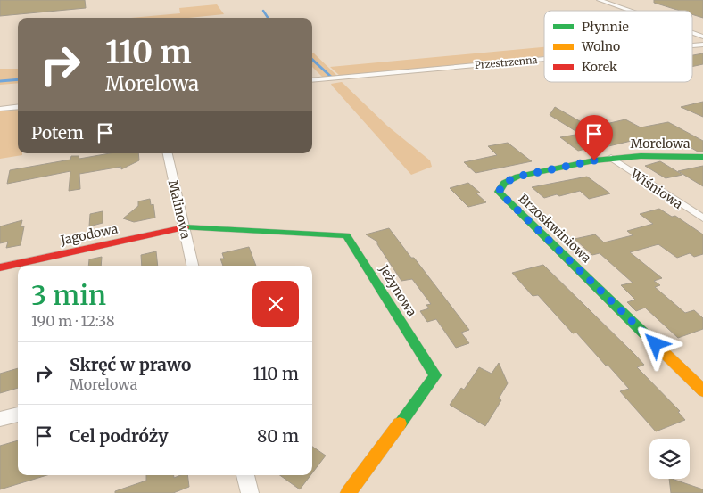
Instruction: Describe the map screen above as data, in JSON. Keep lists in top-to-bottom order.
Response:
{
  "streets": {
    "street": [
      "Przestrzenna",
      "Morelowa",
      "Wiśniowa",
      "Malinowa",
      "Brzoskwiniowa",
      "Jagodowa",
      "Jeżynowa"
    ]
  },
  "crossings": [
    ["Morelowa", "Wiśniowa"],
    ["Morelowa", "Brzoskwiniowa"],
    ["Malinowa", "Jagodowa"],
    ["Malinowa", "Jeżynowa"],
    ["Jagodowa", "Jeżynowa"]
  ],
  "legend": ["Płynnie", "Wolno", "Korek"],
  "page": {
    "turn": ["110 m", "Morelowa"],
    "then": "Potem",
    "heading": ["3 min", "190 m · 12:38"],
    "list": [
      {
        "name": "Skręć w prawo",
        "note": "Morelowa",
        "value": "110 m"
      },
      {
        "name": "Cel podróży",
        "value": "80 m"
      }
    ]
  }
}
